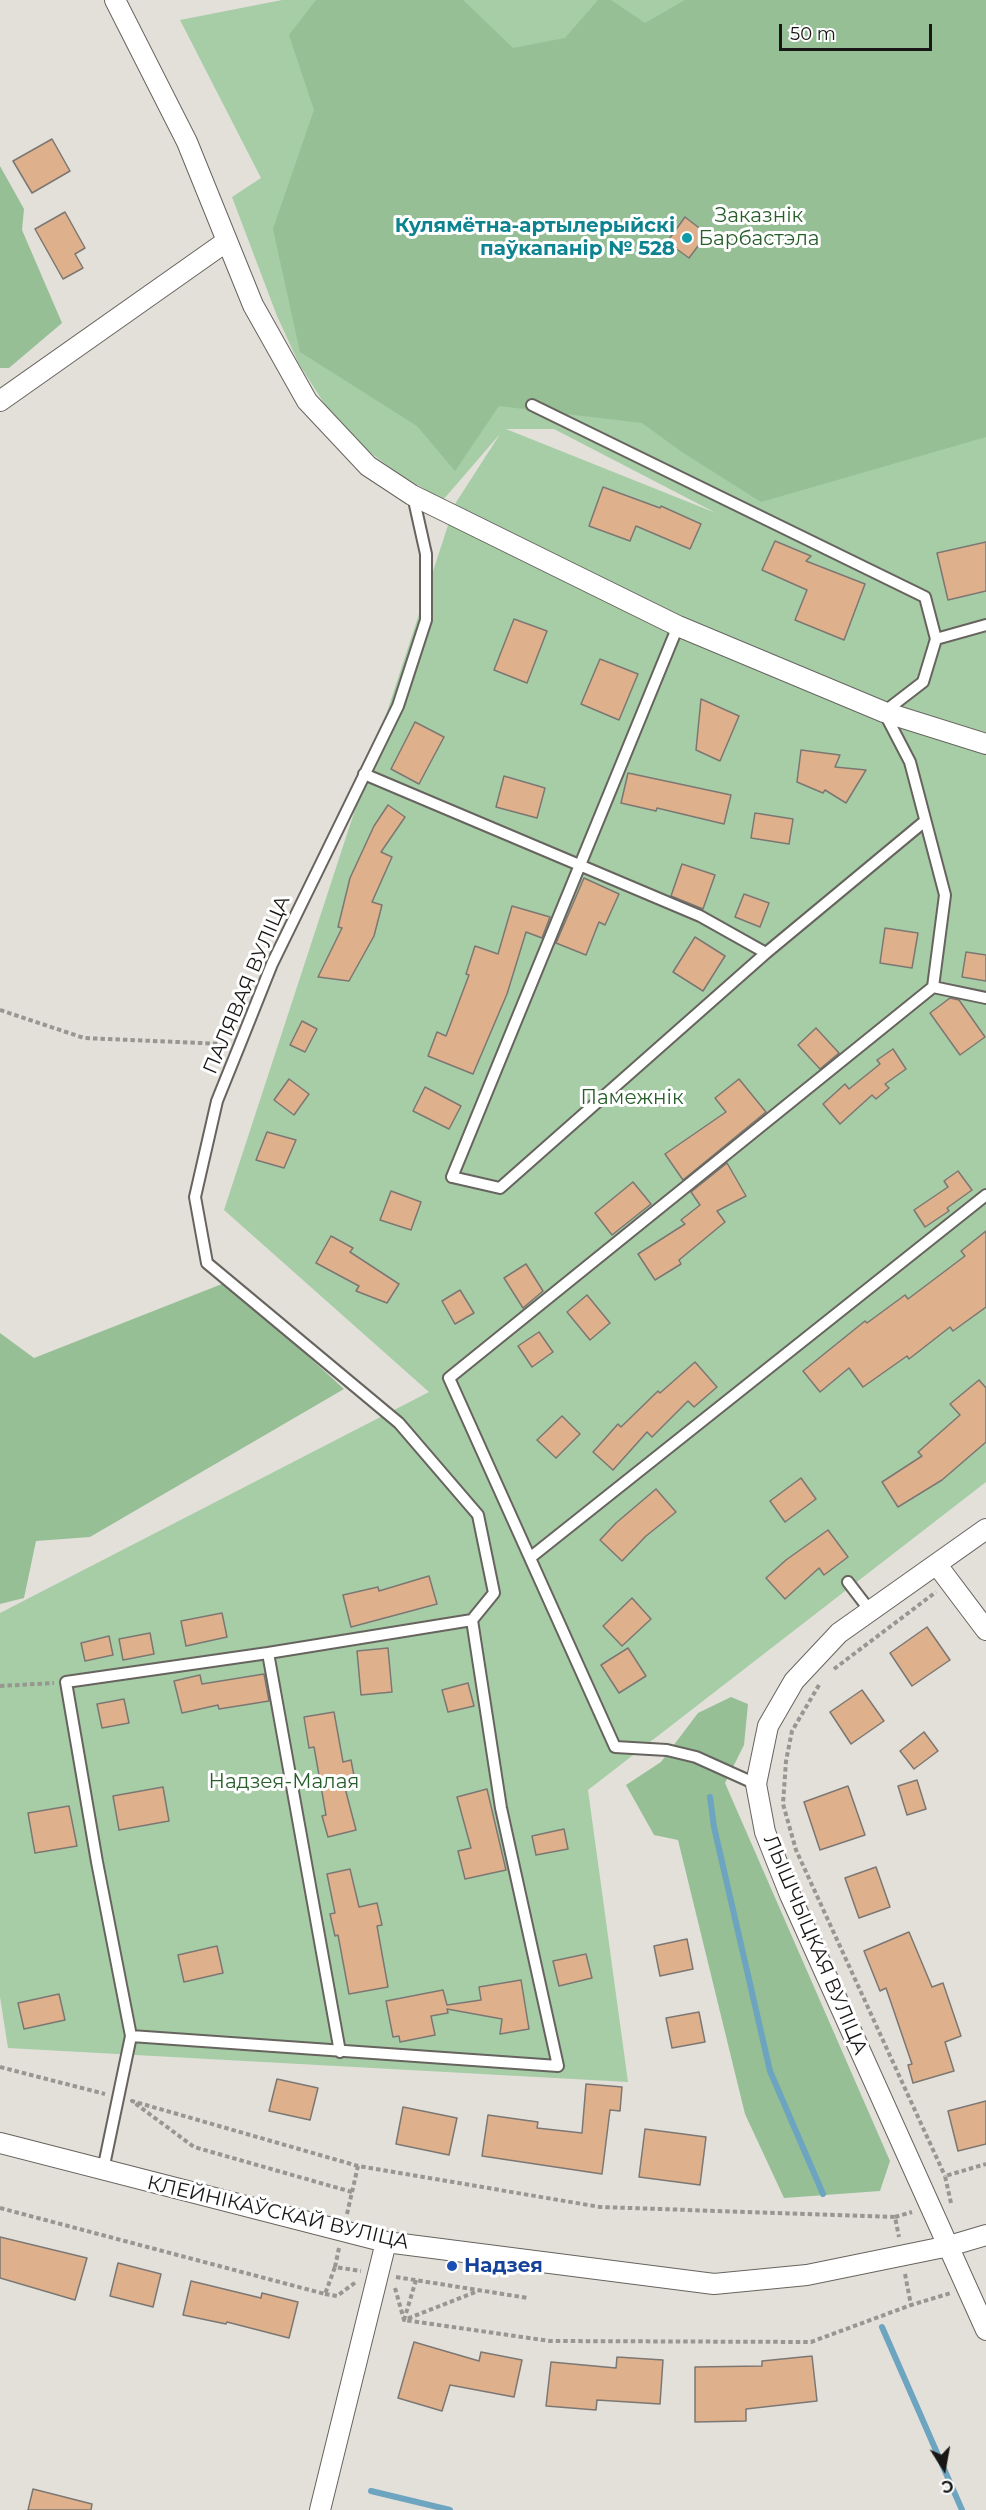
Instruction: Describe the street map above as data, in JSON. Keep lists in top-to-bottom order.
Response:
{
  "streets": {
    "street": ["ЛЫШЧЫЦКАЯ ВУЛІЦА", "КЛЕЙНІКАЎСКАЙ ВУЛІЦА"],
    "lane": ["ПАЛЯВАЯ ВУЛІЦА"]
  },
  "crossings": [
    ["ЛЫШЧЫЦКАЯ ВУЛІЦА", "КЛЕЙНІКАЎСКАЙ ВУЛІЦА"]
  ],
  "parks": ["Заказнік Барбастэла", "Памежнік", "Надзея-Малая"],
  "places": ["Кулямётна-артылерыйскі паўкапанір № 528", "Надзея"],
  "scale_bar": "50 m",
  "north": "bottom"
}
